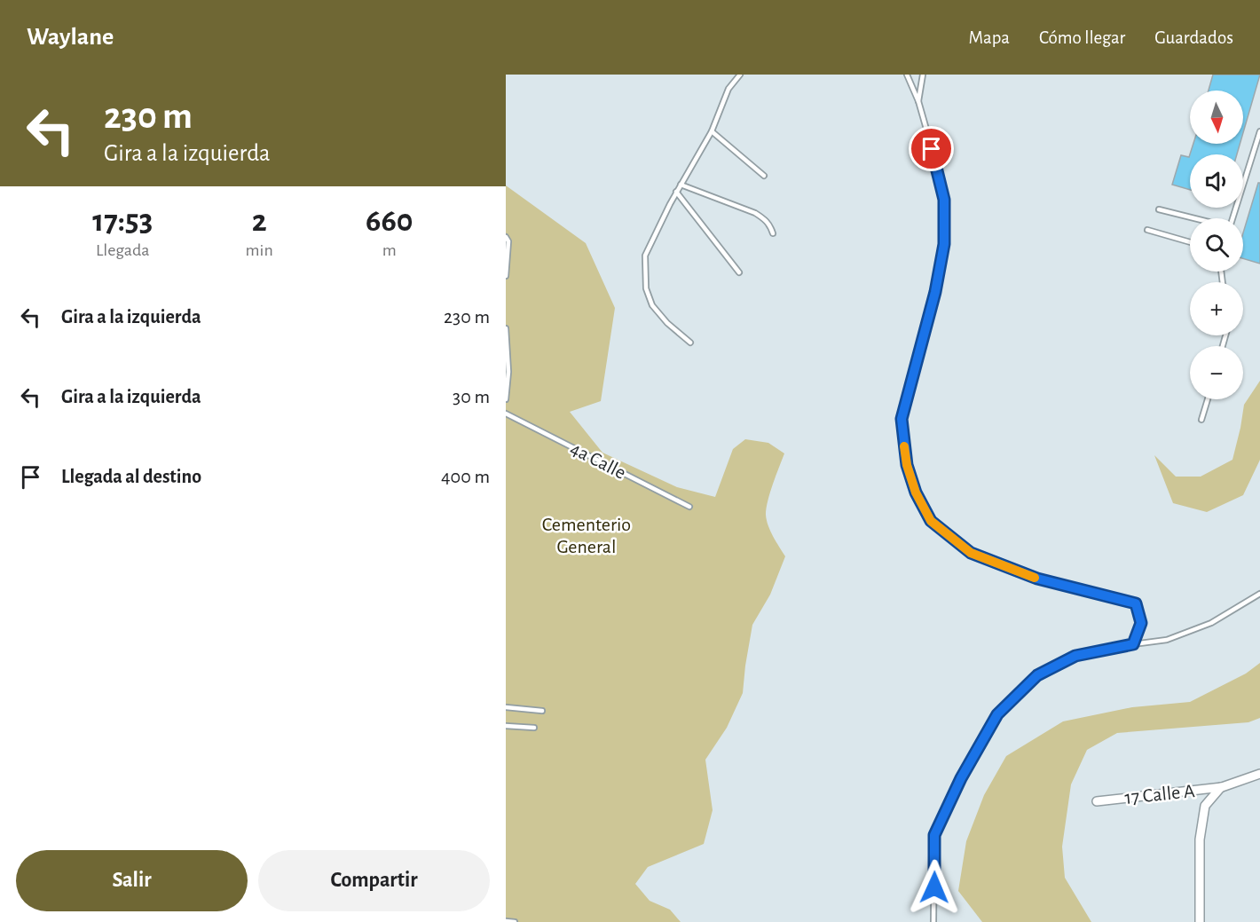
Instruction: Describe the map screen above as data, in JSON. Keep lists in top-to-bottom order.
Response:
{
  "streets": {
    "street": ["17 Calle A"],
    "lane": ["4a Calle"]
  },
  "parks": ["Cementerio General"],
  "north": "bottom",
  "page": {
    "header": "Waylane",
    "nav": ["Mapa", "Cómo llegar", "Guardados"],
    "turn": ["230 m", "Gira a la izquierda"],
    "map_buttons": ["+", "−"],
    "eta": [
      "17:53",
      "Llegada",
      "2",
      "min",
      "660",
      "m"
    ],
    "list": [
      {
        "name": "Gira a la izquierda",
        "value": "230 m"
      },
      {
        "name": "Gira a la izquierda",
        "value": "30 m"
      },
      {
        "name": "Llegada al destino",
        "value": "400 m"
      }
    ],
    "buttons": ["Salir", "Compartir"]
  }
}
